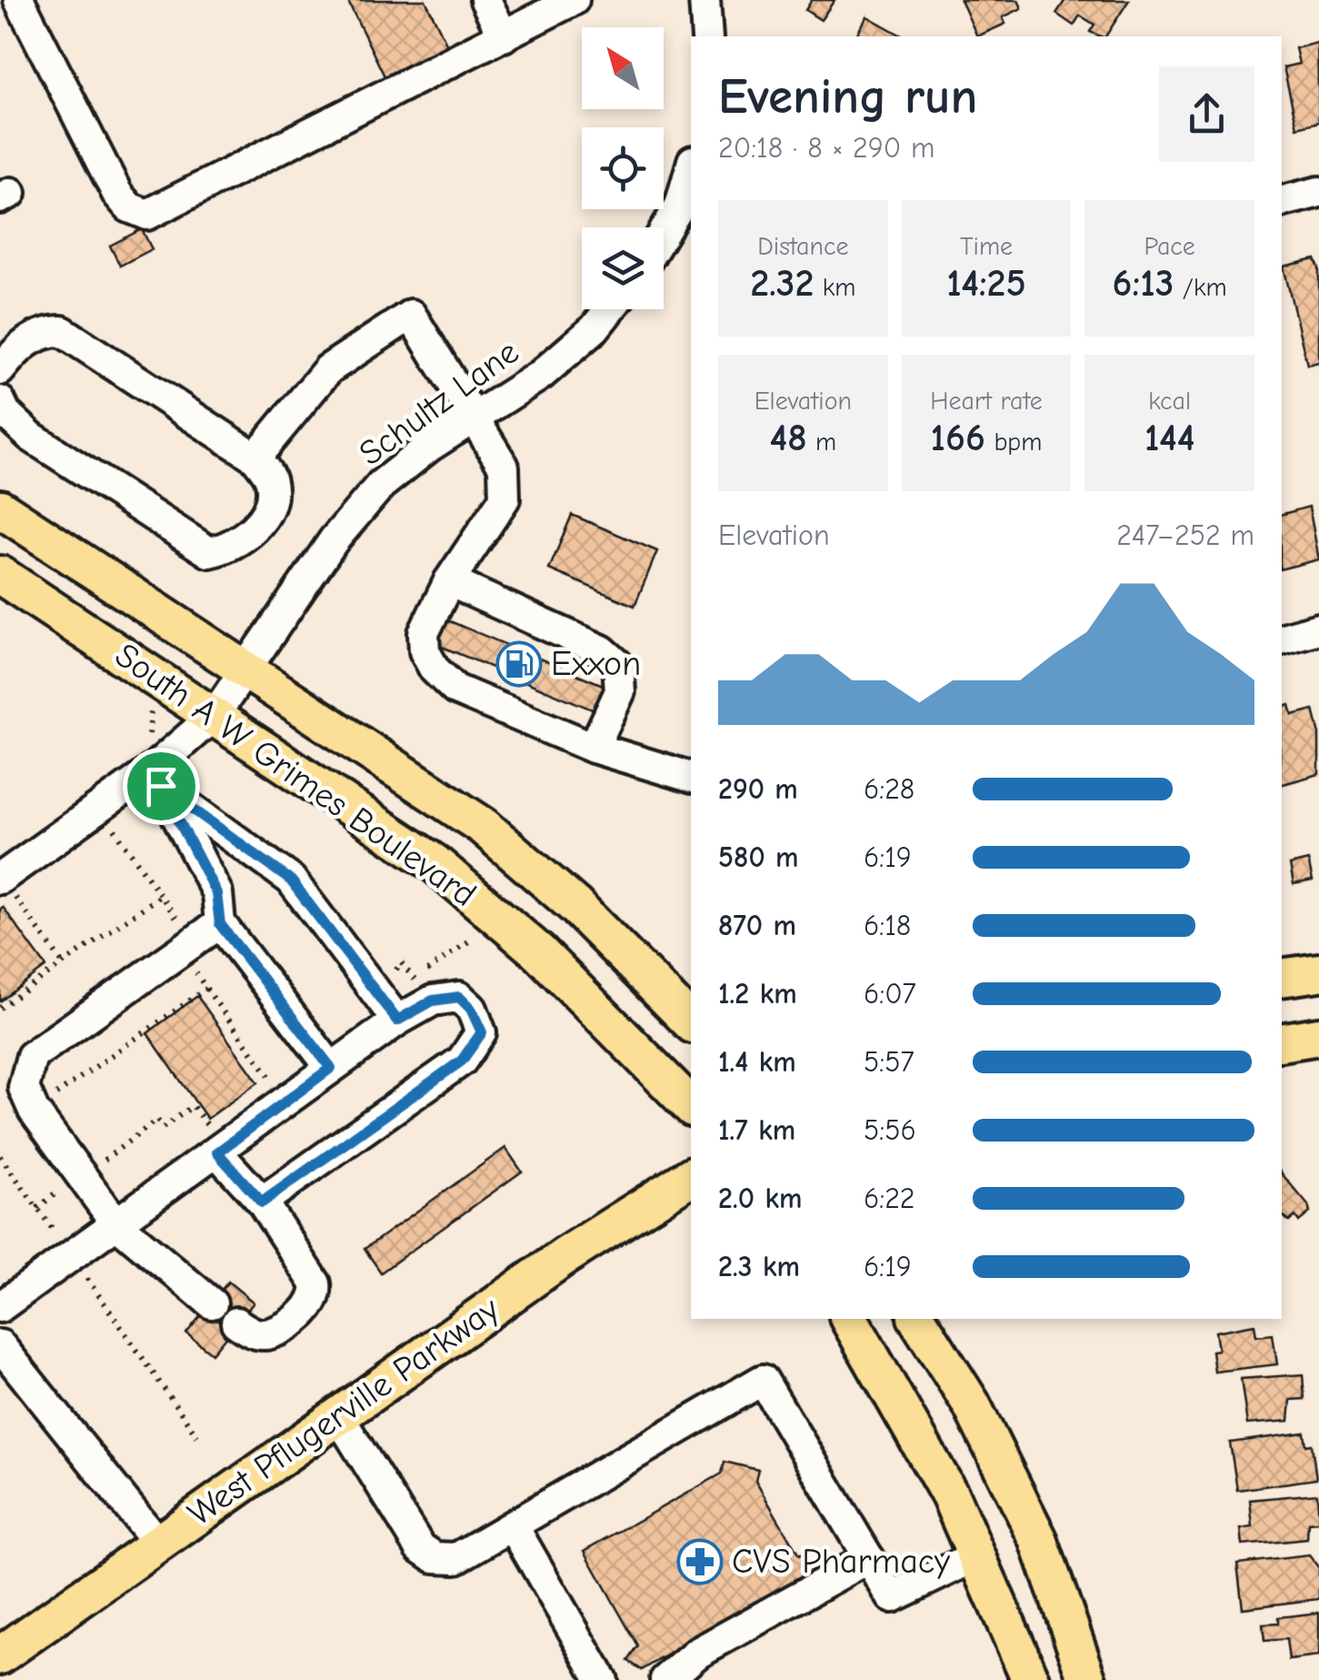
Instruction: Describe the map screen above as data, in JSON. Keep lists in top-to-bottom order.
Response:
{
  "streets": {
    "main road": ["South A W Grimes Boulevard", "West Pflugerville Parkway"],
    "street": ["Schultz Lane"]
  },
  "crossings": [
    ["Schultz Lane", "South A W Grimes Boulevard"]
  ],
  "places": {
    "fuel station": ["Exxon"],
    "pharmacy": ["CVS Pharmacy"]
  },
  "north": "top left",
  "page": {
    "heading": ["Evening run", "20:18 · 8 × 290 m"],
    "stats": [
      ["Distance", "2.32 km"],
      ["Time", "14:25"],
      ["Pace", "6:13 /km"],
      ["Elevation", "48 m"],
      ["Heart rate", "166 bpm"],
      ["kcal", "144"]
    ],
    "chart": ["Elevation", "247–252 m"],
    "list": [
      {
        "name": "290 m",
        "note": "6:28"
      },
      {
        "name": "580 m",
        "note": "6:19"
      },
      {
        "name": "870 m",
        "note": "6:18"
      },
      {
        "name": "1.2 km",
        "note": "6:07"
      },
      {
        "name": "1.4 km",
        "note": "5:57"
      },
      {
        "name": "1.7 km",
        "note": "5:56"
      },
      {
        "name": "2.0 km",
        "note": "6:22"
      },
      {
        "name": "2.3 km",
        "note": "6:19"
      }
    ]
  }
}
